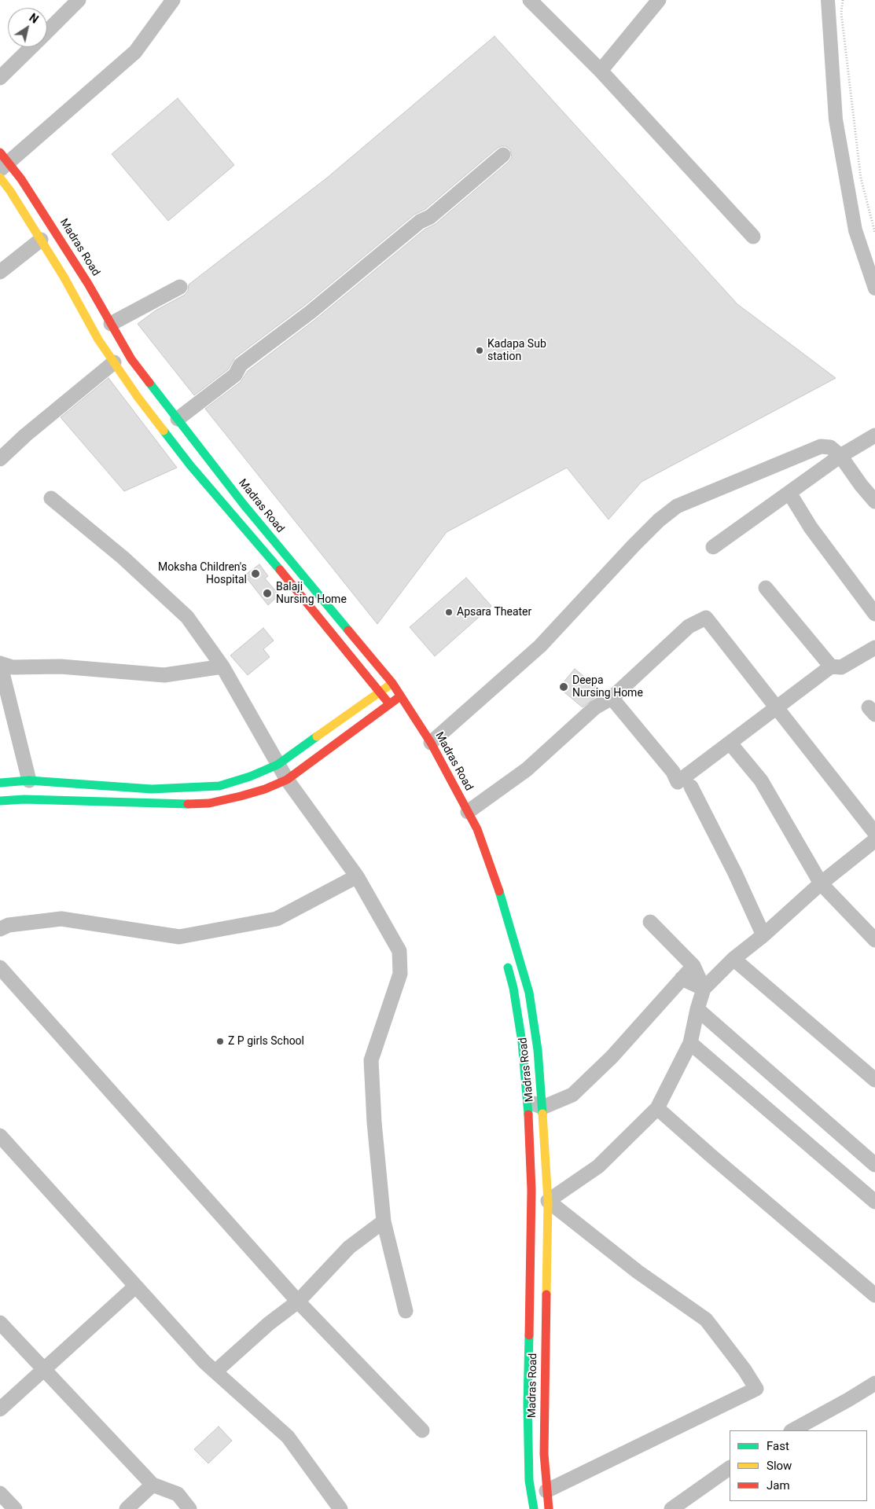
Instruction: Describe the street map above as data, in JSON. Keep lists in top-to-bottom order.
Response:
{
  "streets": {
    "main road": ["Madras Road"]
  },
  "places": [
    "Kadapa Sub station",
    "Moksha Children's Hospital",
    "Balaji Nursing Home",
    "Apsara Theater",
    "Deepa Nursing Home",
    "Z P girls School"
  ],
  "legend": ["Fast", "Slow", "Jam"],
  "north": "top right"
}
